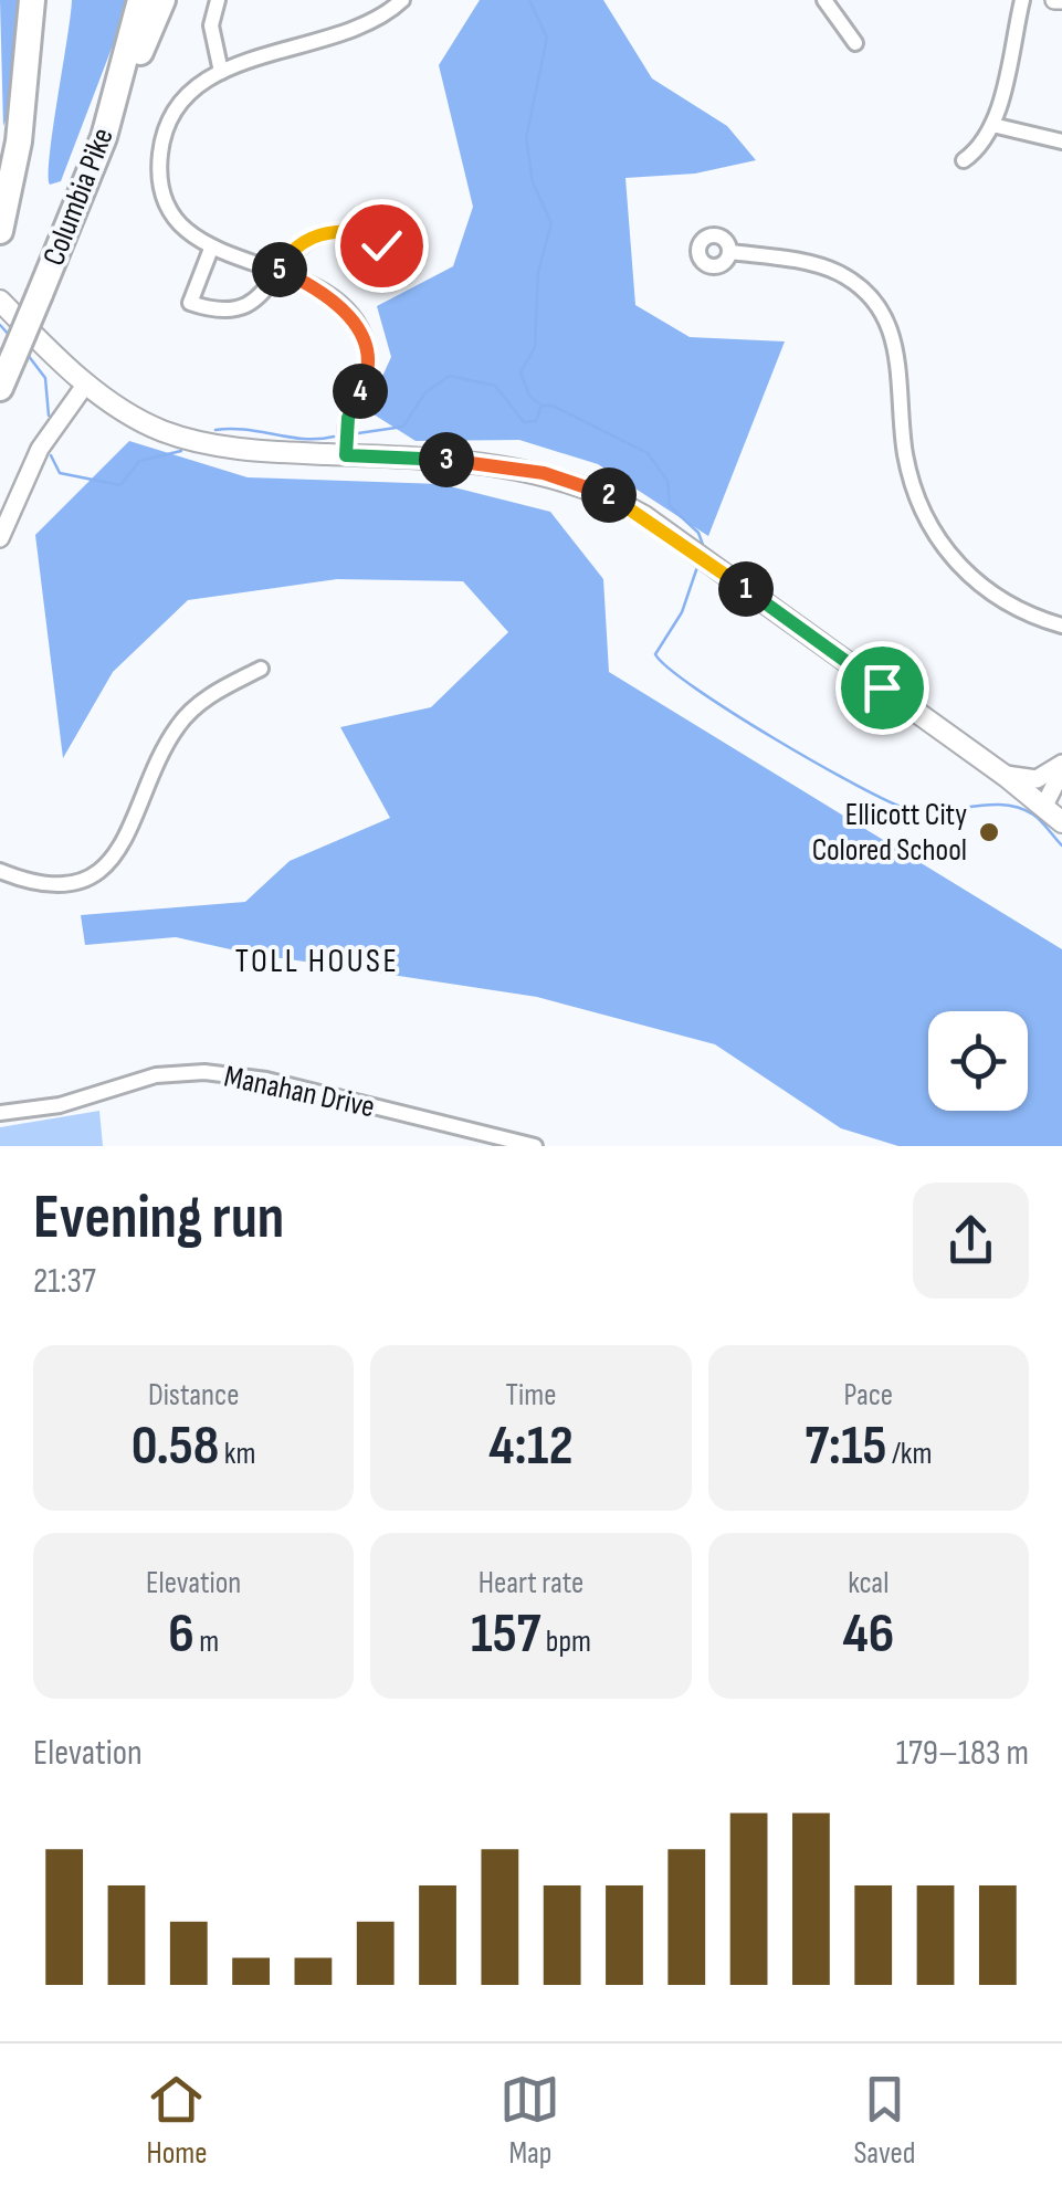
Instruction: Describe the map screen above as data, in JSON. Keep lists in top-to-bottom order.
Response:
{
  "streets": {
    "highway": ["Columbia Pike"],
    "street": ["Manahan Drive"]
  },
  "districts": ["TOLL HOUSE"],
  "places": ["Ellicott City Colored School"],
  "page": {
    "pins": [
      "5",
      "4",
      "3",
      "2",
      "1"
    ],
    "heading": ["Evening run", "21:37"],
    "stats": [
      ["Distance", "0.58 km"],
      ["Time", "4:12"],
      ["Pace", "7:15 /km"],
      ["Elevation", "6 m"],
      ["Heart rate", "157 bpm"],
      ["kcal", "46"]
    ],
    "chart": ["Elevation", "179–183 m"],
    "tabs": ["Home", "Map", "Saved"]
  }
}
